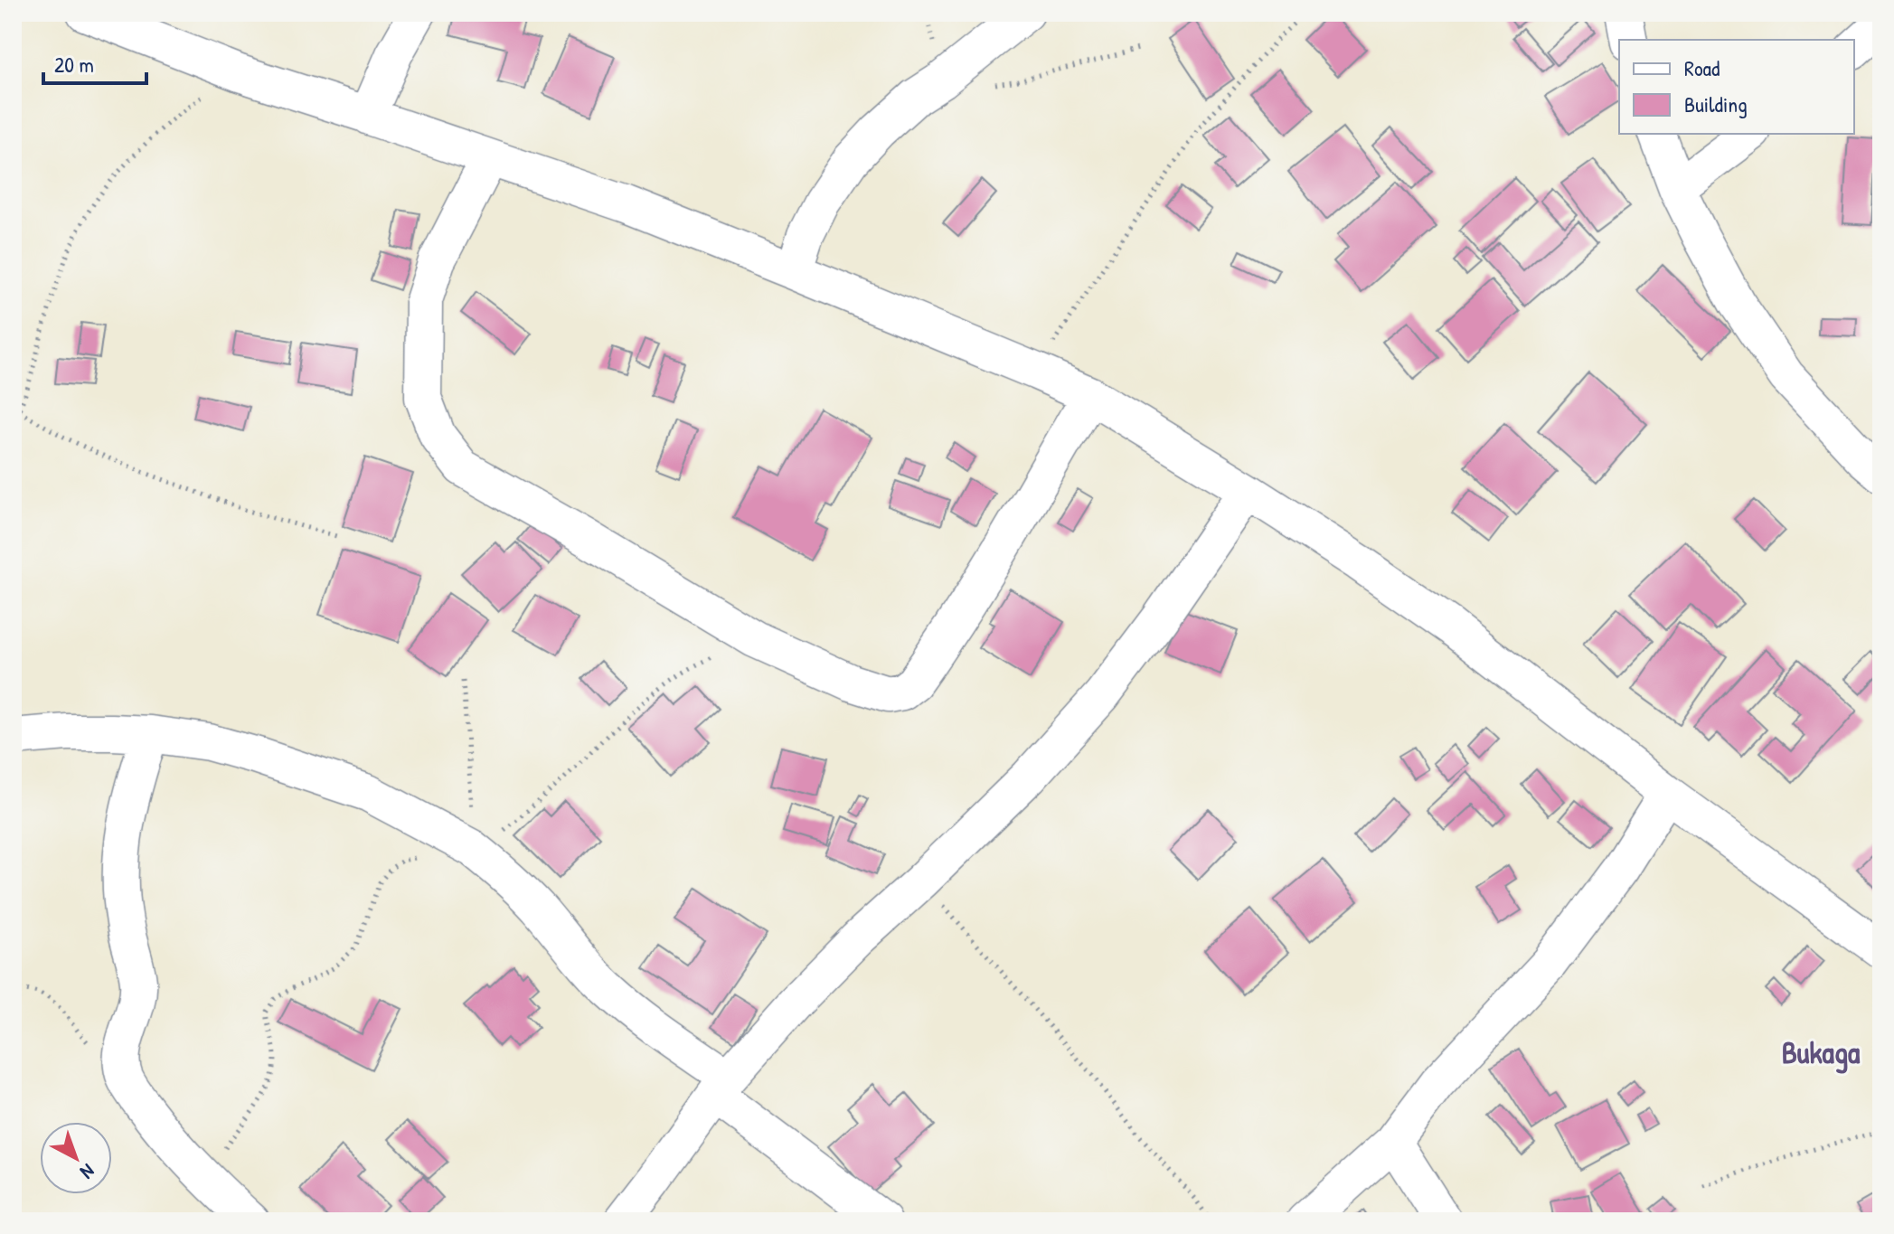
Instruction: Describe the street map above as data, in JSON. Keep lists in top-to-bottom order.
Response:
{
  "districts": ["Bukaga"],
  "legend": ["Road", "Building"],
  "scale_bar": "20 m",
  "north": "bottom right"
}
